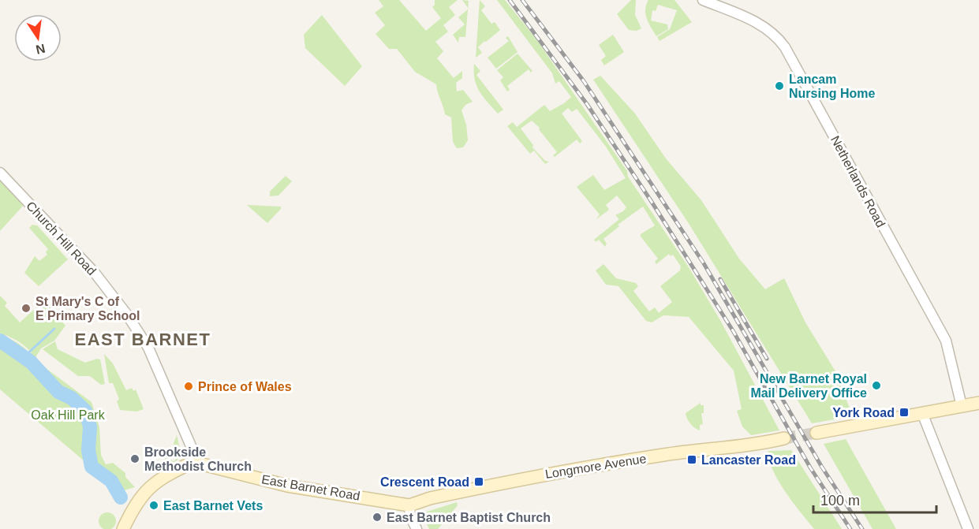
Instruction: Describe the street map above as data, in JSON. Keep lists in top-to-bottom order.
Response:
{
  "streets": {
    "main road": ["Longmore Avenue", "East Barnet Road"],
    "street": ["Netherlands Road", "Church Hill Road"]
  },
  "crossings": [
    ["Church Hill Road", "East Barnet Road"],
    ["Longmore Avenue", "East Barnet Road"]
  ],
  "districts": ["EAST BARNET"],
  "parks": ["Oak Hill Park"],
  "places": {
    "other": [
      "Lancam Nursing Home",
      "St Mary's C of E Primary School",
      "New Barnet Royal Mail Delivery Office",
      "Prince of Wales",
      "Brookside Methodist Church",
      "East Barnet Vets",
      "East Barnet Baptist Church"
    ],
    "transit": ["York Road", "Lancaster Road", "Crescent Road"]
  },
  "scale_bar": "100 m",
  "north": "bottom"
}
